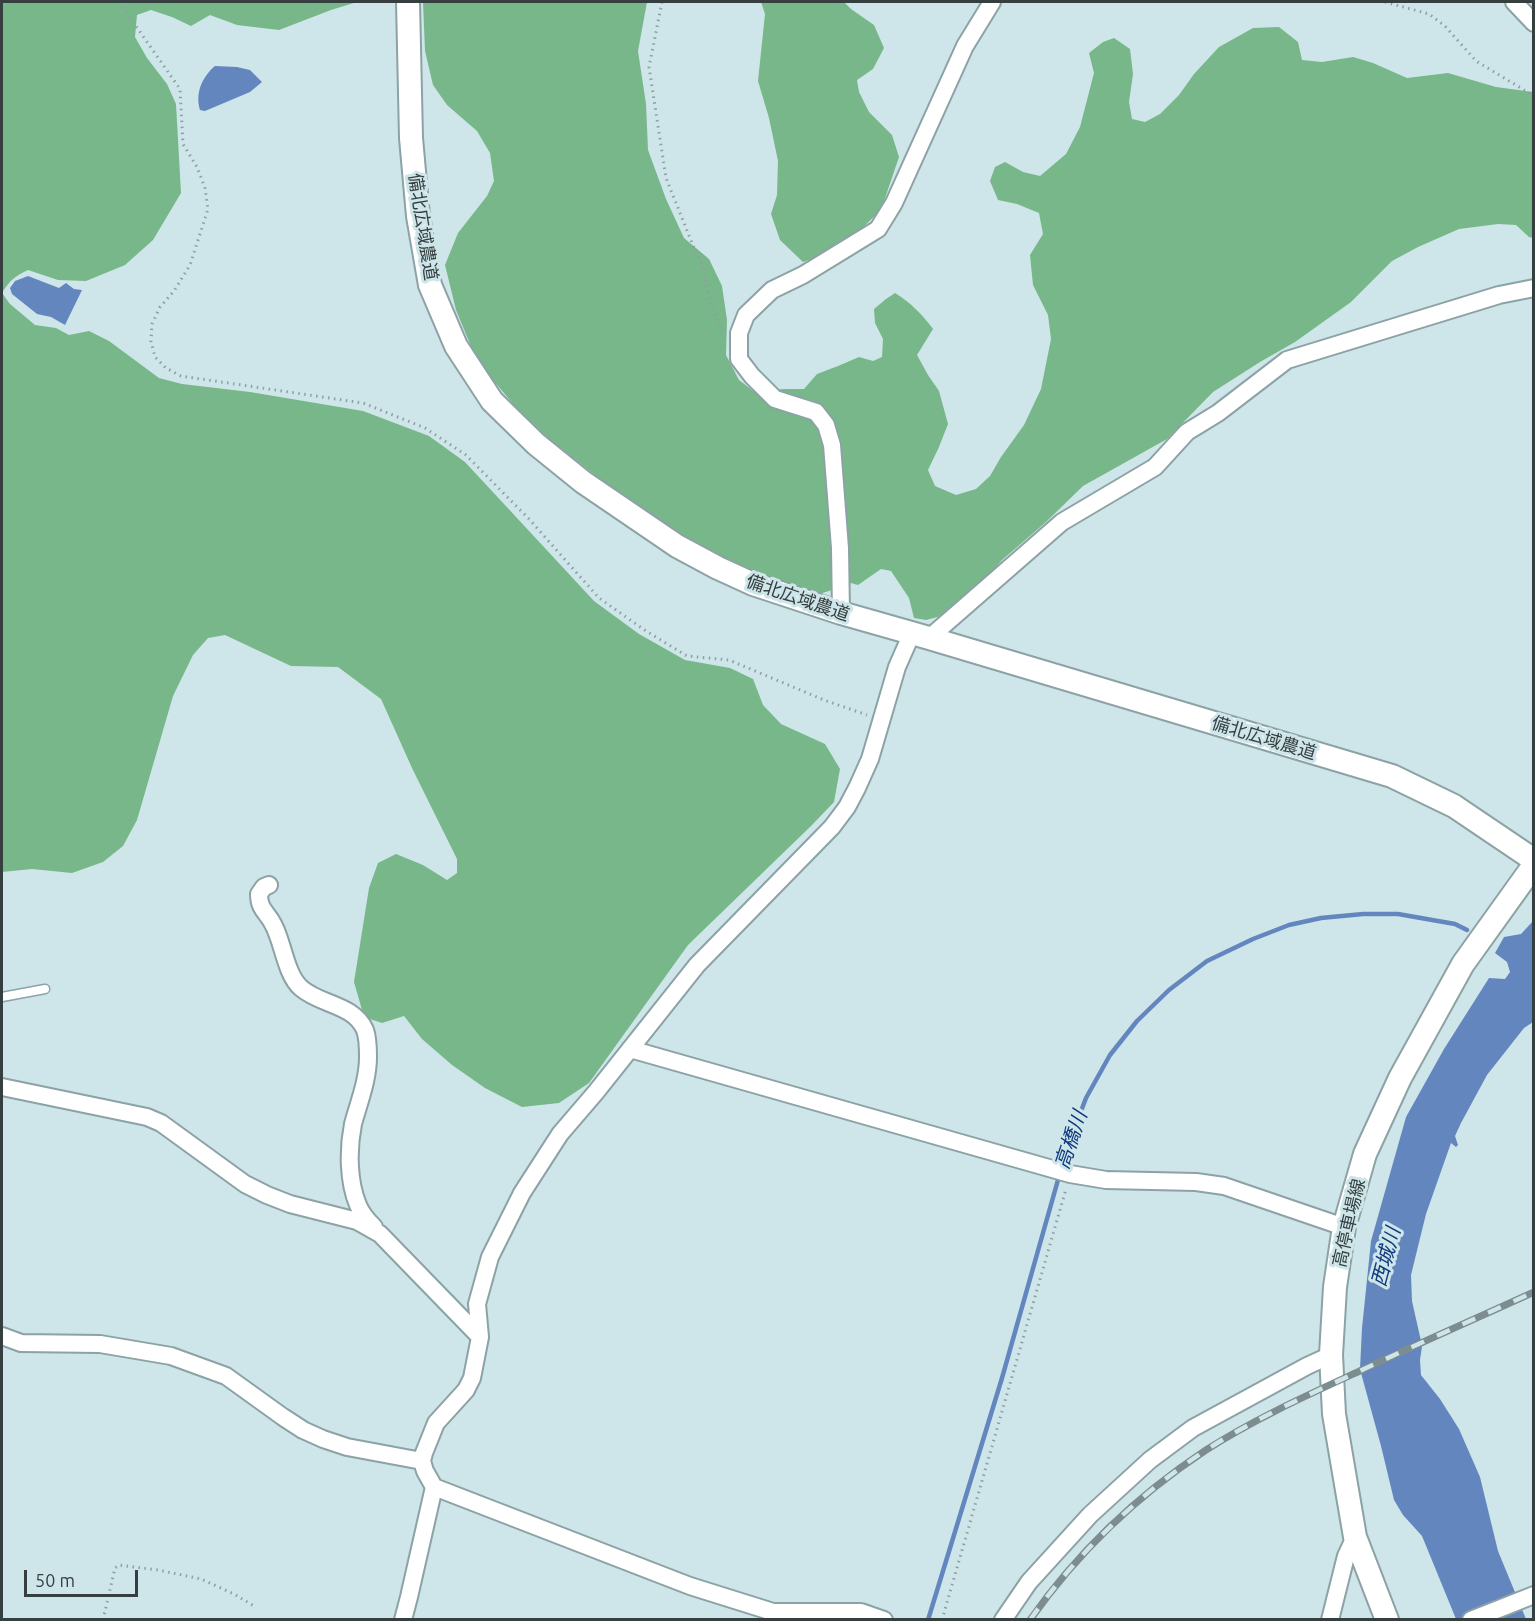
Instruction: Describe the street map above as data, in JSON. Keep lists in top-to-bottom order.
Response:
{
  "streets": {
    "street": ["備北広域農道", "高停車場線"]
  },
  "water": ["高橋川", "西城川"],
  "scale_bar": "50 m"
}
